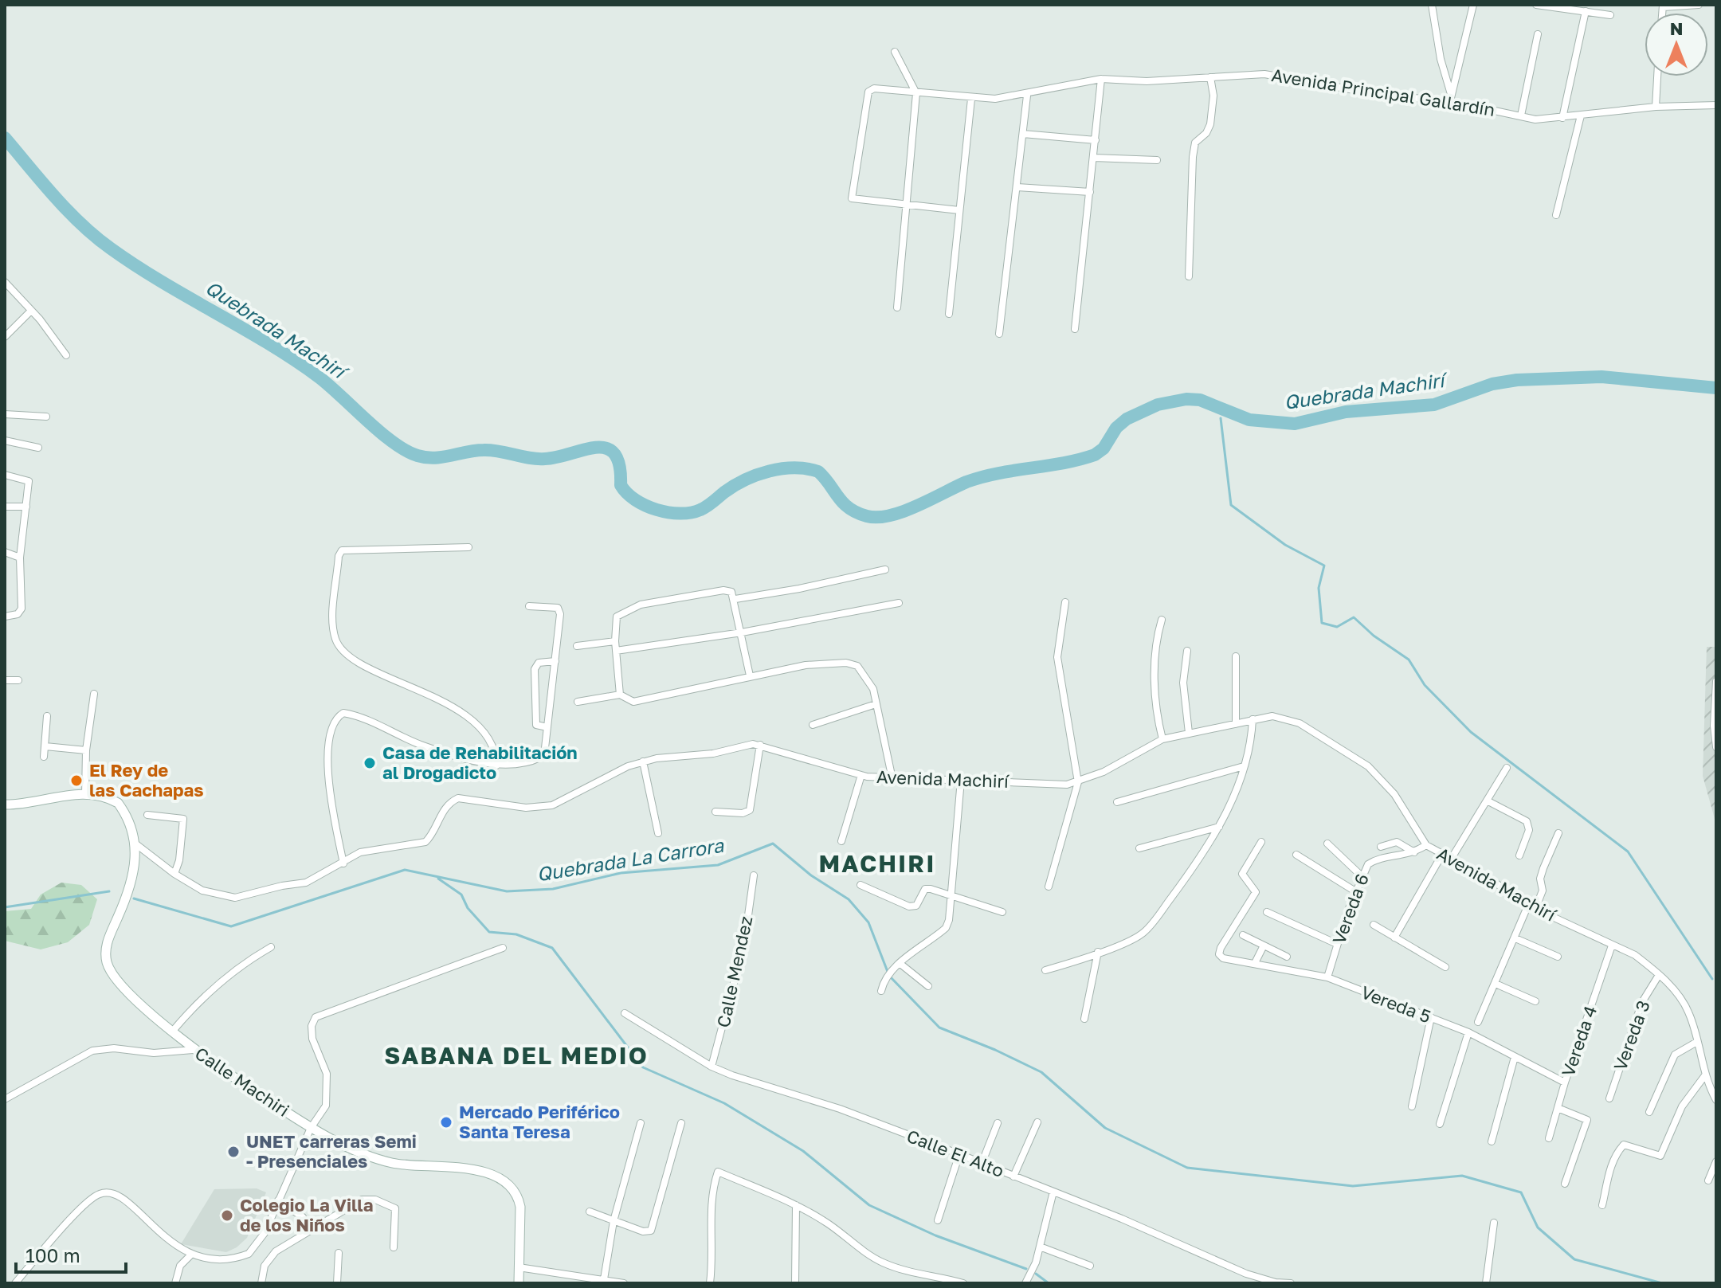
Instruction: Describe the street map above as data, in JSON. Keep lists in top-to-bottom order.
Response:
{
  "streets": {
    "street": [
      "Avenida Principal Gallardín",
      "Avenida Machirí",
      "Vereda 6",
      "Calle Mendez",
      "Vereda 5",
      "Vereda 3",
      "Vereda 4",
      "Calle Machiri",
      "Calle El Alto"
    ]
  },
  "crossings": [
    ["Avenida Machirí", "Vereda 6"],
    ["Avenida Machirí", "Vereda 3"],
    ["Avenida Machirí", "Vereda 4"],
    ["Avenida Machirí", "Calle Machiri"],
    ["Vereda 6", "Vereda 5"],
    ["Calle Mendez", "Calle El Alto"],
    ["Vereda 5", "Vereda 4"]
  ],
  "districts": ["MACHIRI", "SABANA DEL MEDIO"],
  "water": ["Quebrada Machirí", "Quebrada La Carrora"],
  "places": [
    "Casa de Rehabilitación al Drogadicto",
    "El Rey de las Cachapas",
    "Mercado Periférico Santa Teresa",
    "UNET carreras Semi - Presenciales",
    "Colegio La Villa de los Niños"
  ],
  "scale_bar": "100 m",
  "north": "top"
}
